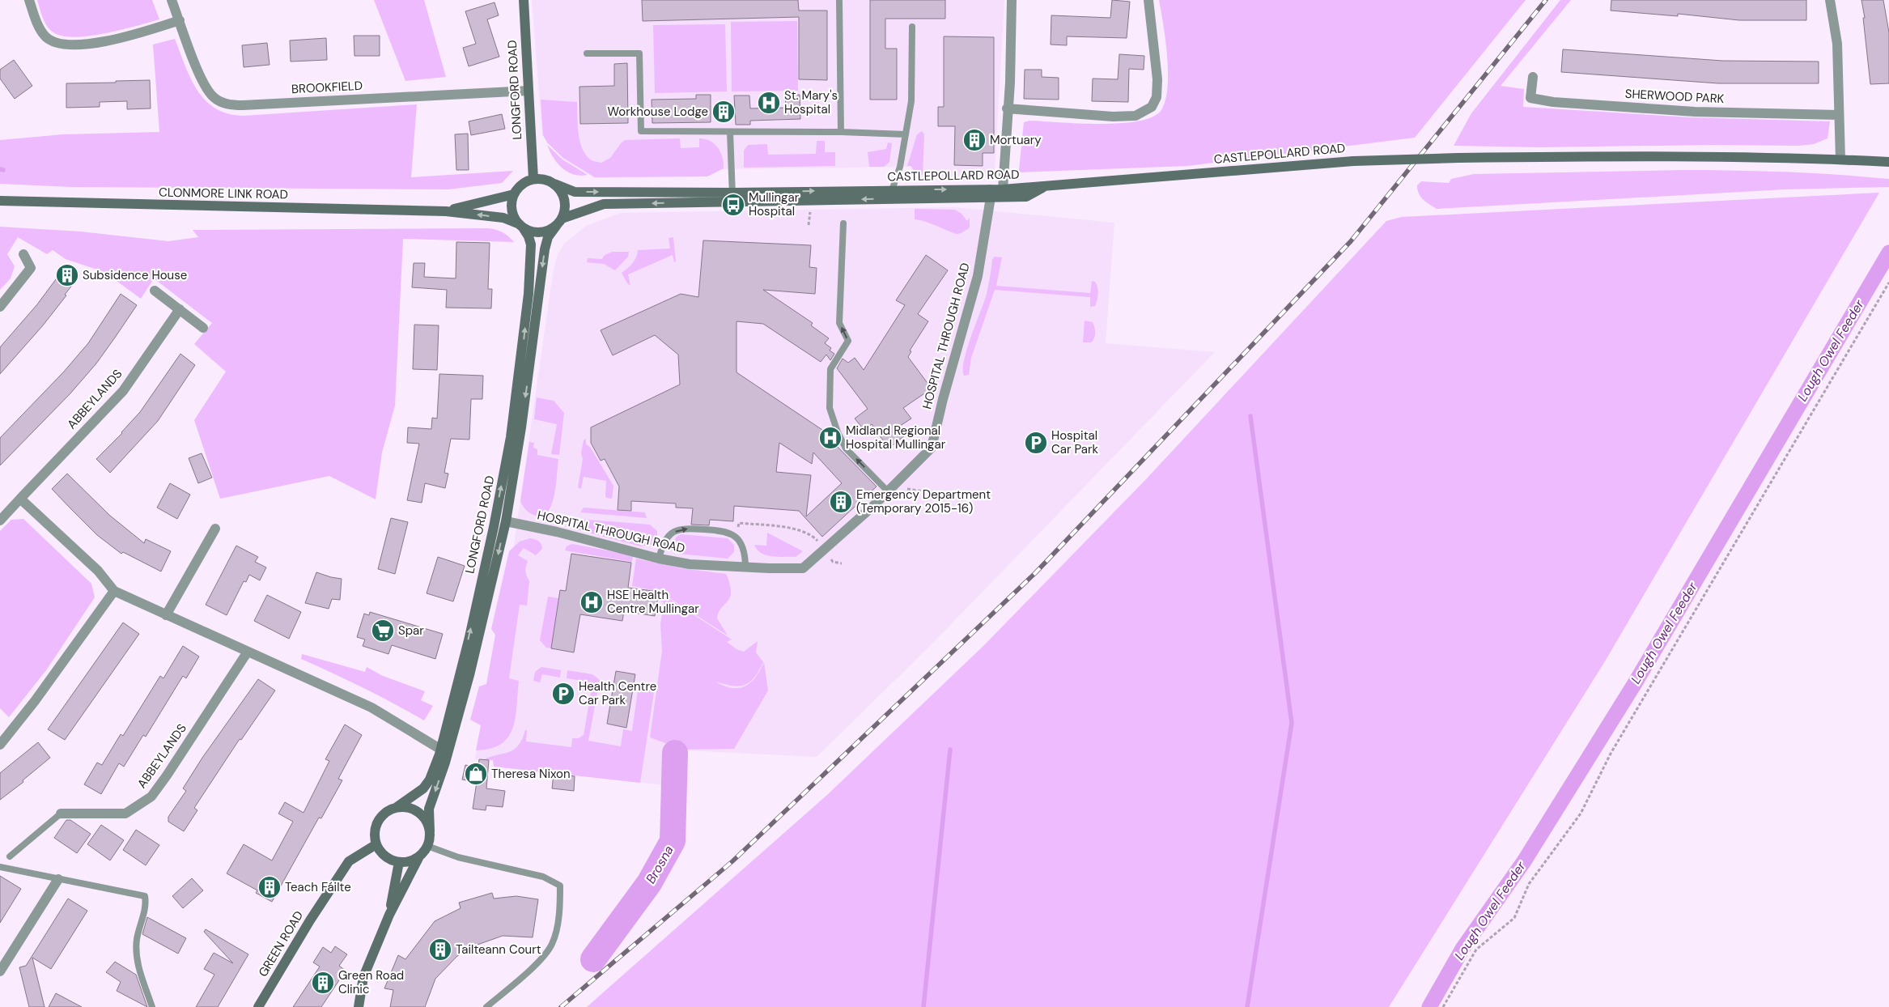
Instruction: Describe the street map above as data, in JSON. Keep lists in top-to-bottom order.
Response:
{
  "streets": {
    "main road": [
      "LONGFORD ROAD",
      "CASTLEPOLLARD ROAD",
      "CLONMORE LINK ROAD",
      "GREEN ROAD"
    ],
    "street": [
      "BROOKFIELD",
      "SHERWOOD PARK",
      "HOSPITAL THROUGH ROAD",
      "ABBEYLANDS"
    ]
  },
  "crossings": [
    ["BROOKFIELD", "LONGFORD ROAD"],
    ["LONGFORD ROAD", "CASTLEPOLLARD ROAD"],
    ["LONGFORD ROAD", "CLONMORE LINK ROAD"],
    ["LONGFORD ROAD", "GREEN ROAD"],
    ["CASTLEPOLLARD ROAD", "CLONMORE LINK ROAD"],
    ["CASTLEPOLLARD ROAD", "HOSPITAL THROUGH ROAD"]
  ],
  "water": ["Lough Owel Feeder", "Brosna"],
  "places": {
    "hospital": ["St. Mary's Hospital", "Midland Regional Hospital Mullingar", "HSE Health Centre Mullingar"],
    "building": [
      "Workhouse Lodge",
      "Mortuary",
      "Subsidence House",
      "Emergency Department (Temporary 2015-16)",
      "Teach Fáilte",
      "Tailteann Court",
      "Green Road Clinic"
    ],
    "bus stop": ["Mullingar Hospital"],
    "parking": ["Hospital Car Park", "Health Centre Car Park"],
    "supermarket": ["Spar"],
    "shop": ["Theresa Nixon"]
  }
}
